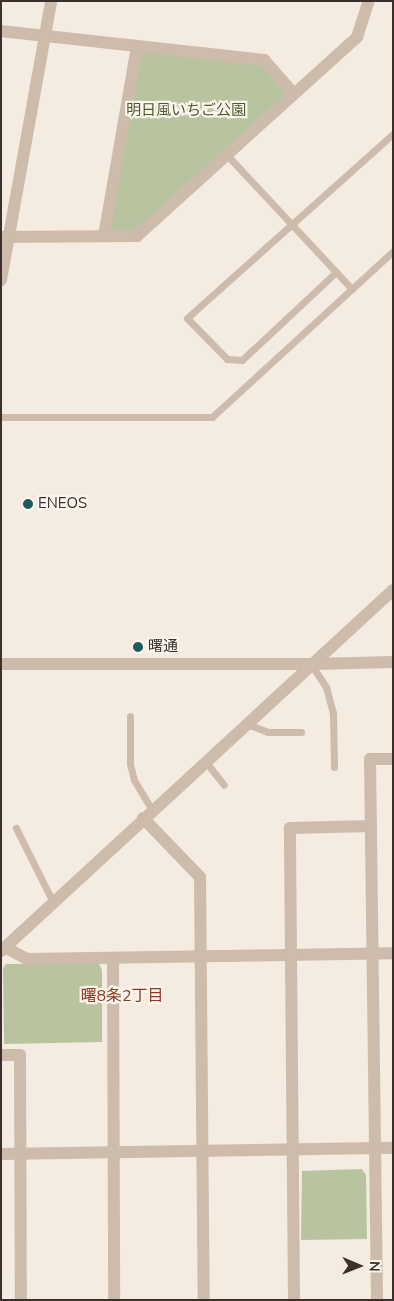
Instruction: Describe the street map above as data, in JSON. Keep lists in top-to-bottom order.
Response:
{
  "districts": ["曙8条2丁目"],
  "parks": ["明日風いちご公園"],
  "places": ["ENEOS", "曙通"],
  "north": "right"
}
